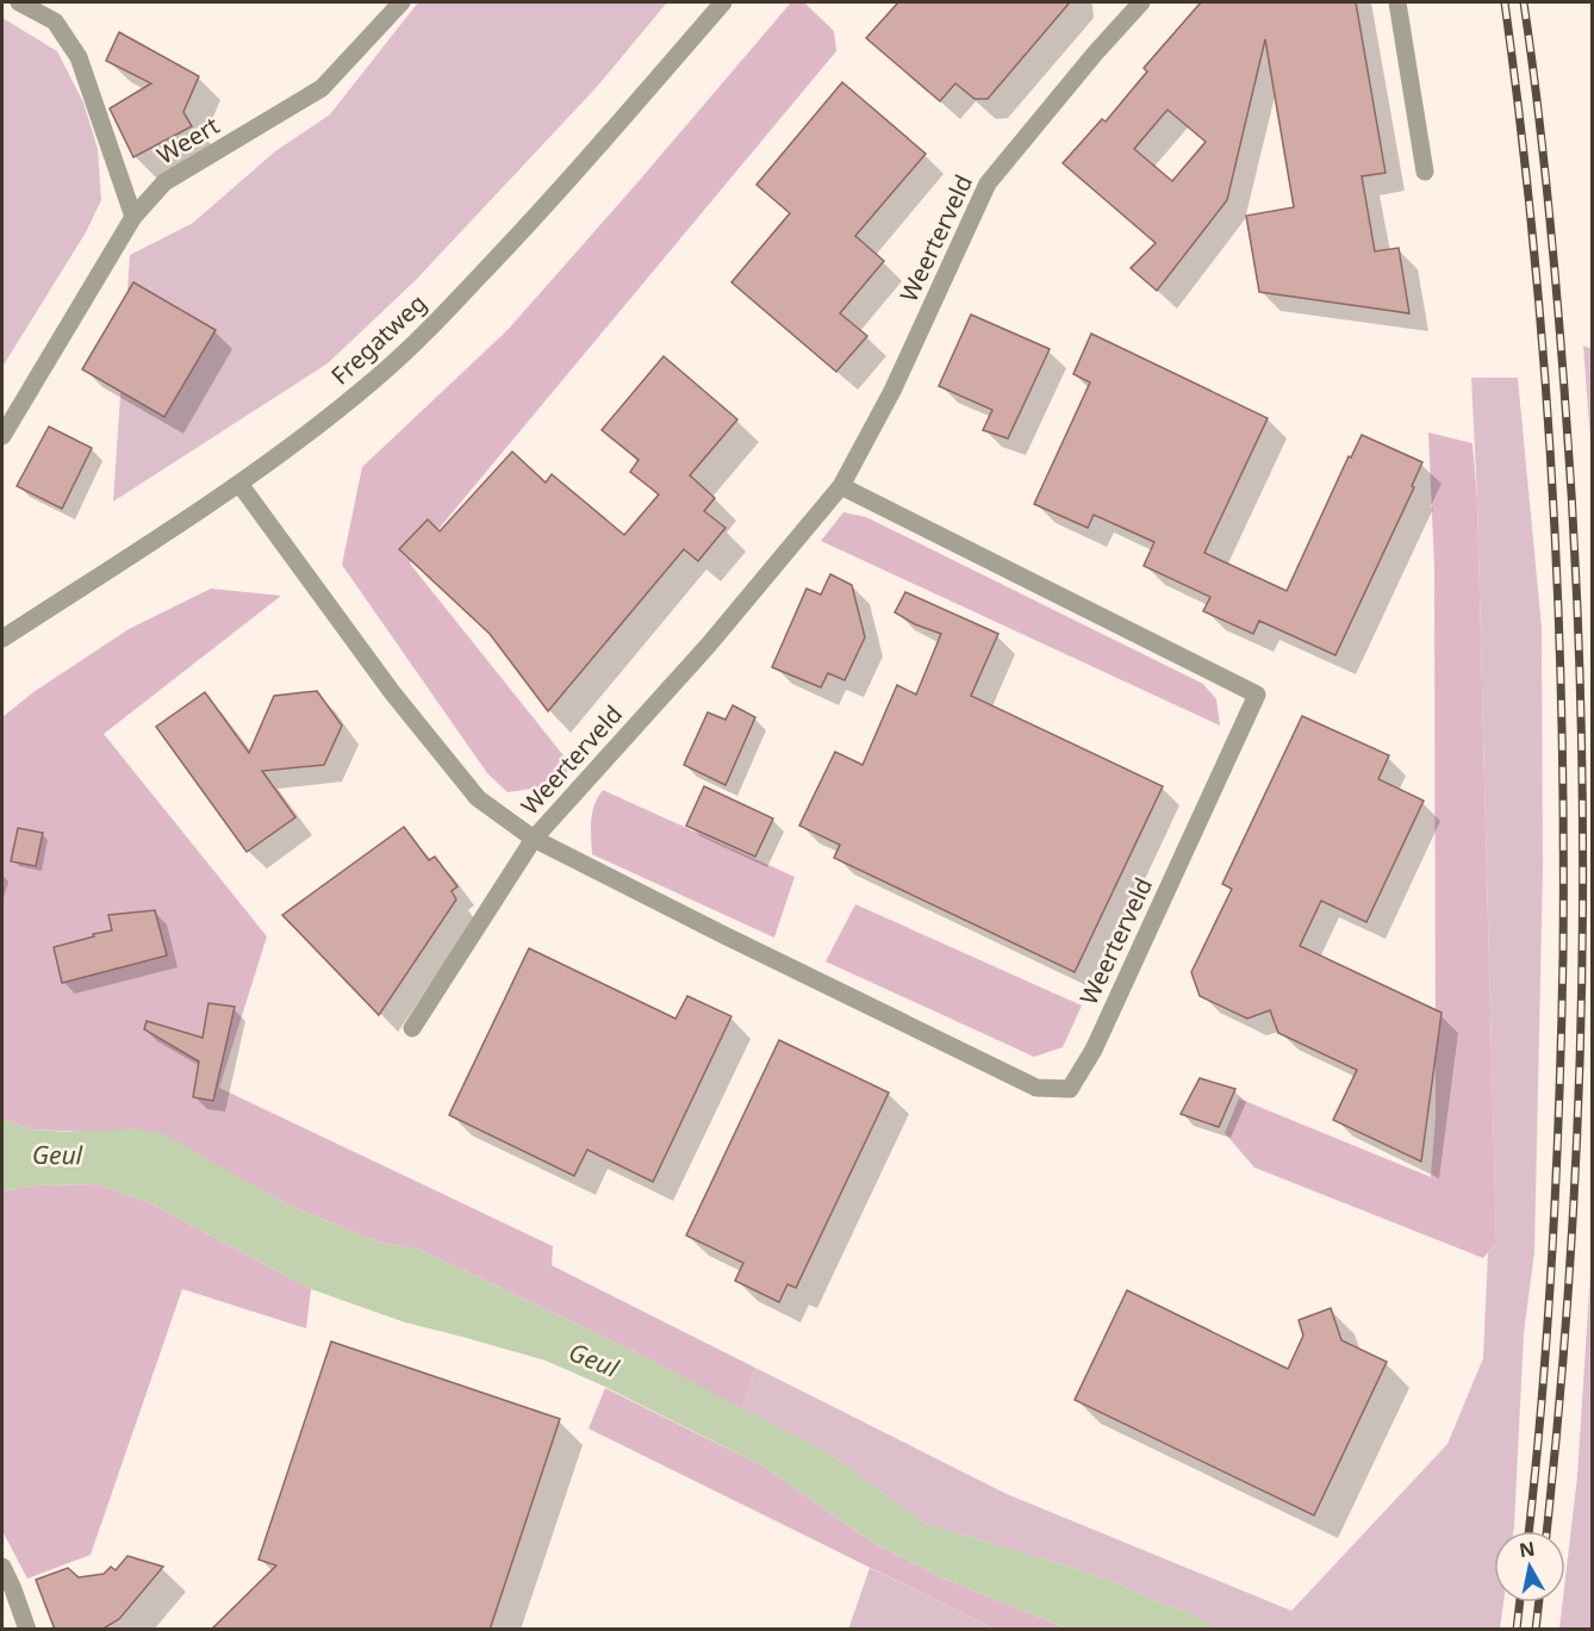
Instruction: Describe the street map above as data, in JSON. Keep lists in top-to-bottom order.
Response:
{
  "streets": {
    "street": ["Weert", "Weerterveld", "Fregatweg"]
  },
  "crossings": [
    ["Weerterveld", "Fregatweg"]
  ],
  "water": ["Geul"],
  "north": "top"
}
